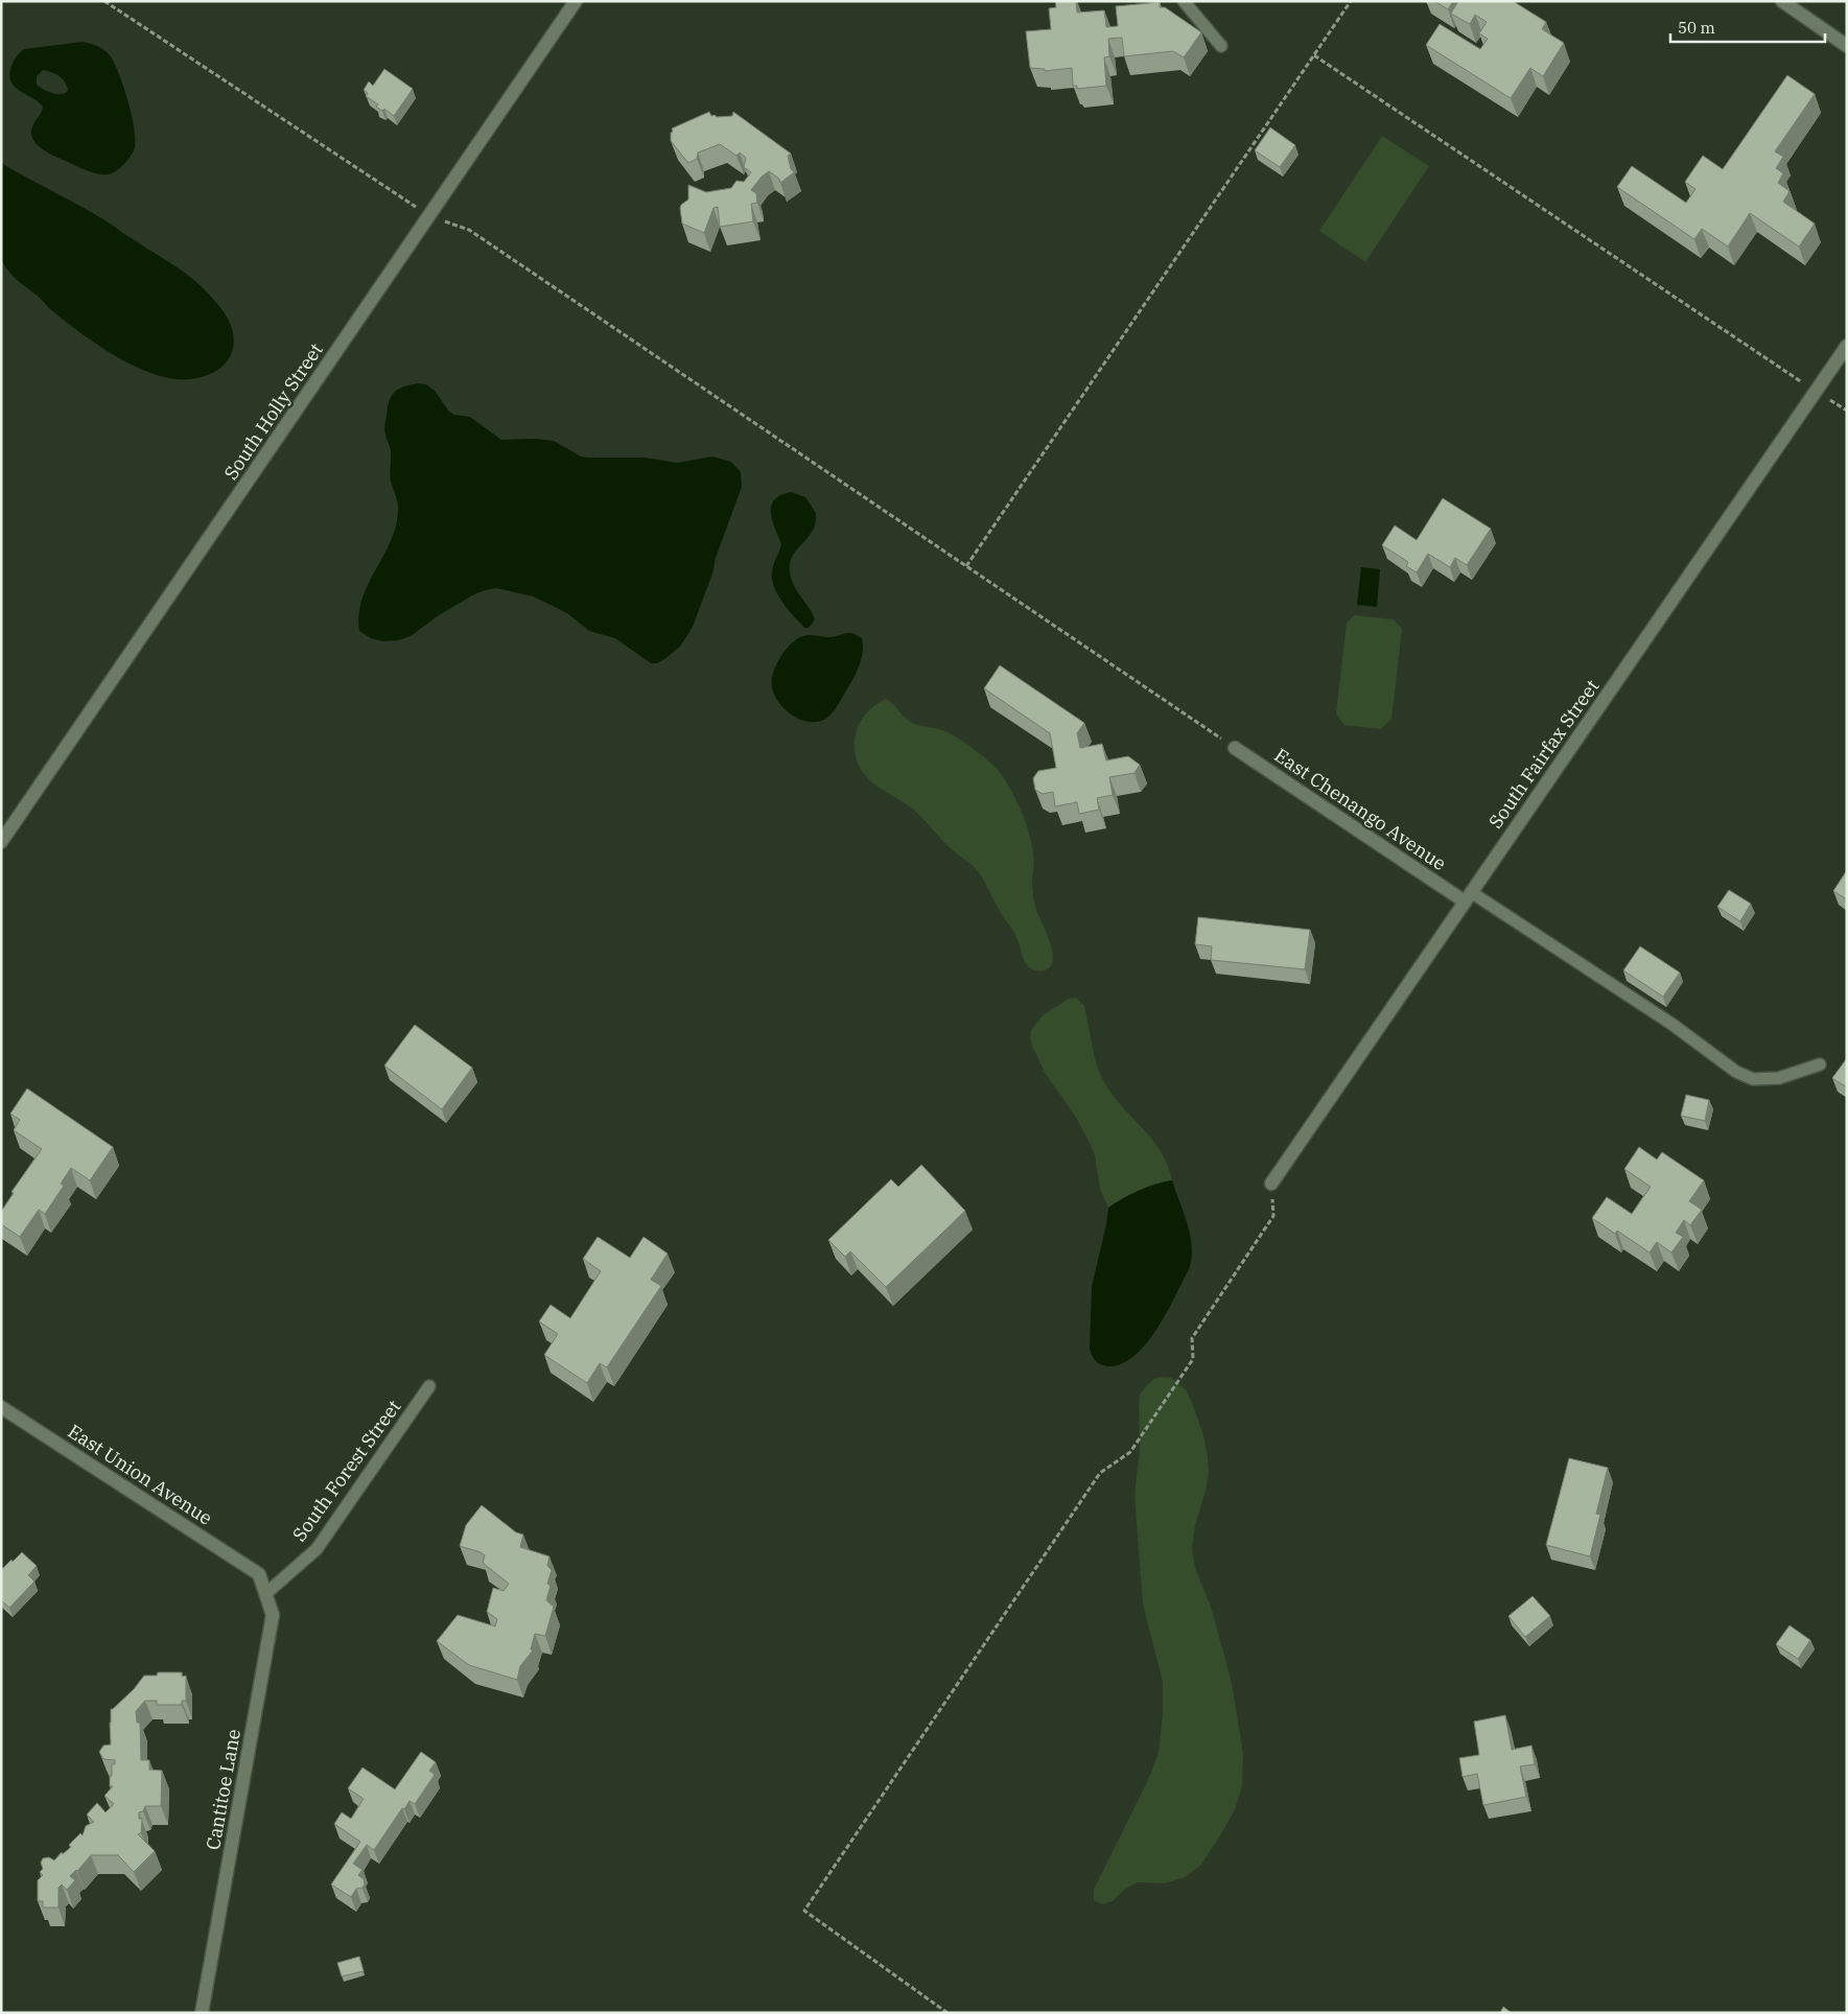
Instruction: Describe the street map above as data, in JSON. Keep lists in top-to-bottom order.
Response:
{
  "streets": {
    "street": [
      "South Holly Street",
      "South Fairfax Street",
      "East Chenango Avenue",
      "East Union Avenue",
      "Cantitoe Lane"
    ],
    "lane": ["South Forest Street"]
  },
  "crossings": [
    ["South Fairfax Street", "East Chenango Avenue"],
    ["South Forest Street", "Cantitoe Lane"],
    ["East Union Avenue", "Cantitoe Lane"]
  ],
  "scale_bar": "50 m"
}
